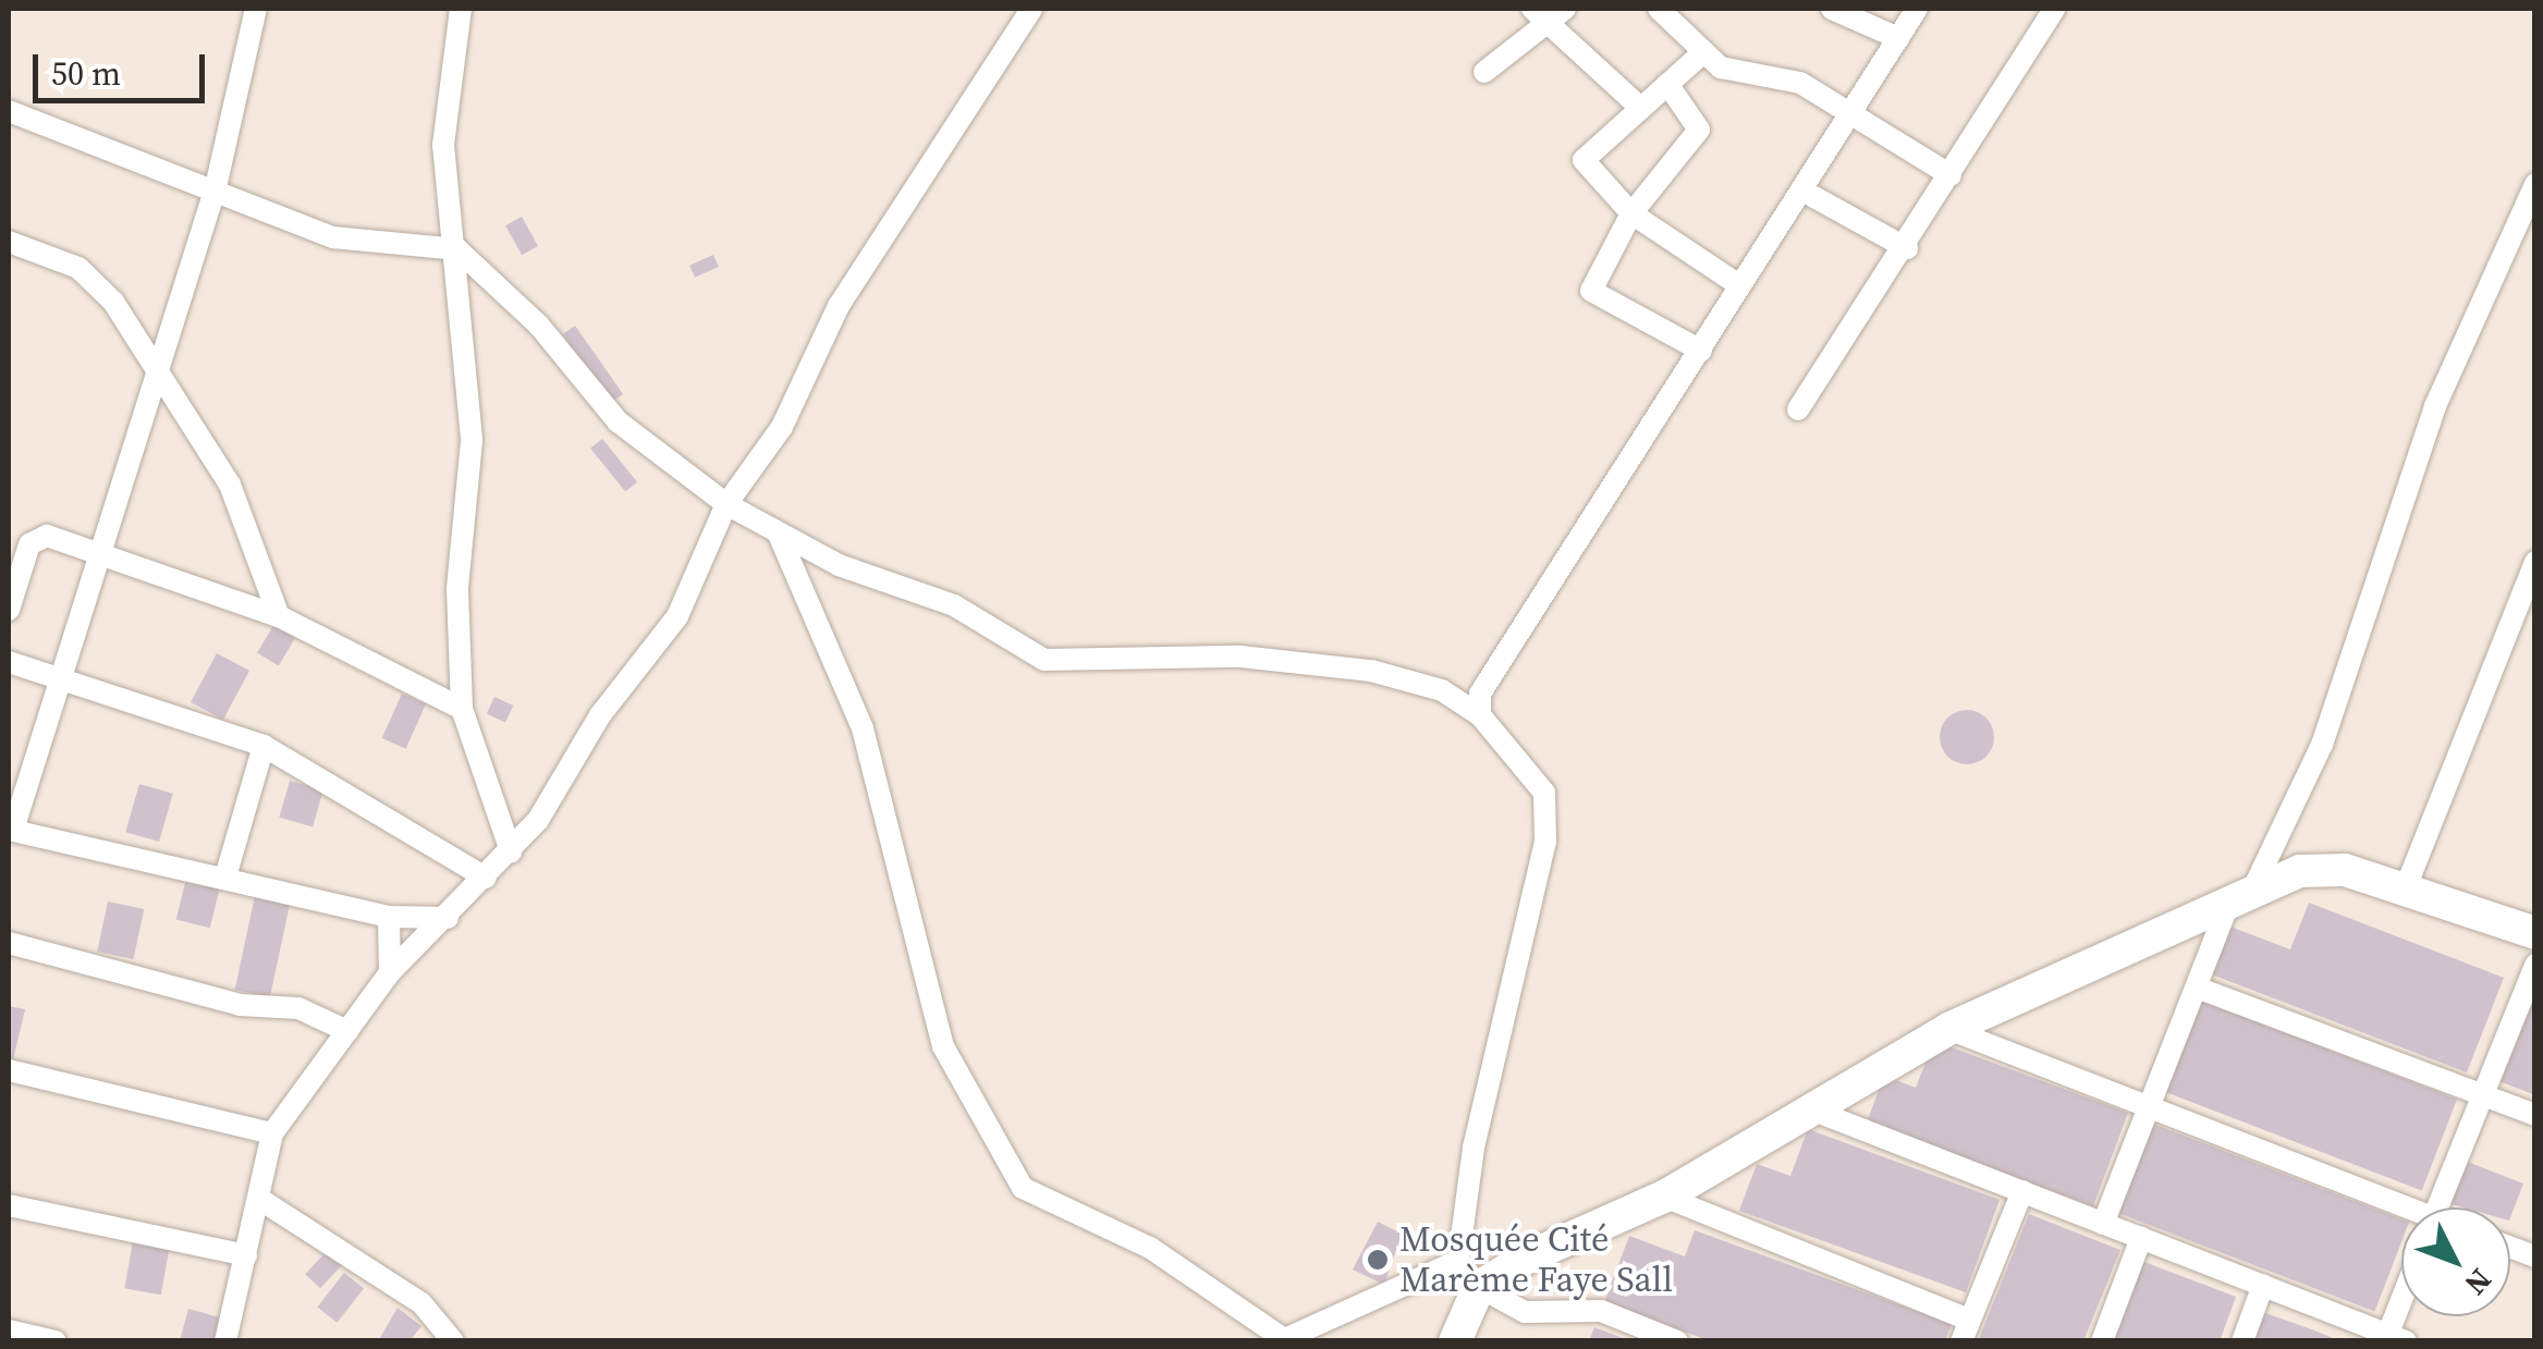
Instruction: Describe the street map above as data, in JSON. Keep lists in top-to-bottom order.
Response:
{
  "places": ["Mosquée Cité Marème Faye Sall"],
  "scale_bar": "50 m",
  "north": "bottom right"
}
